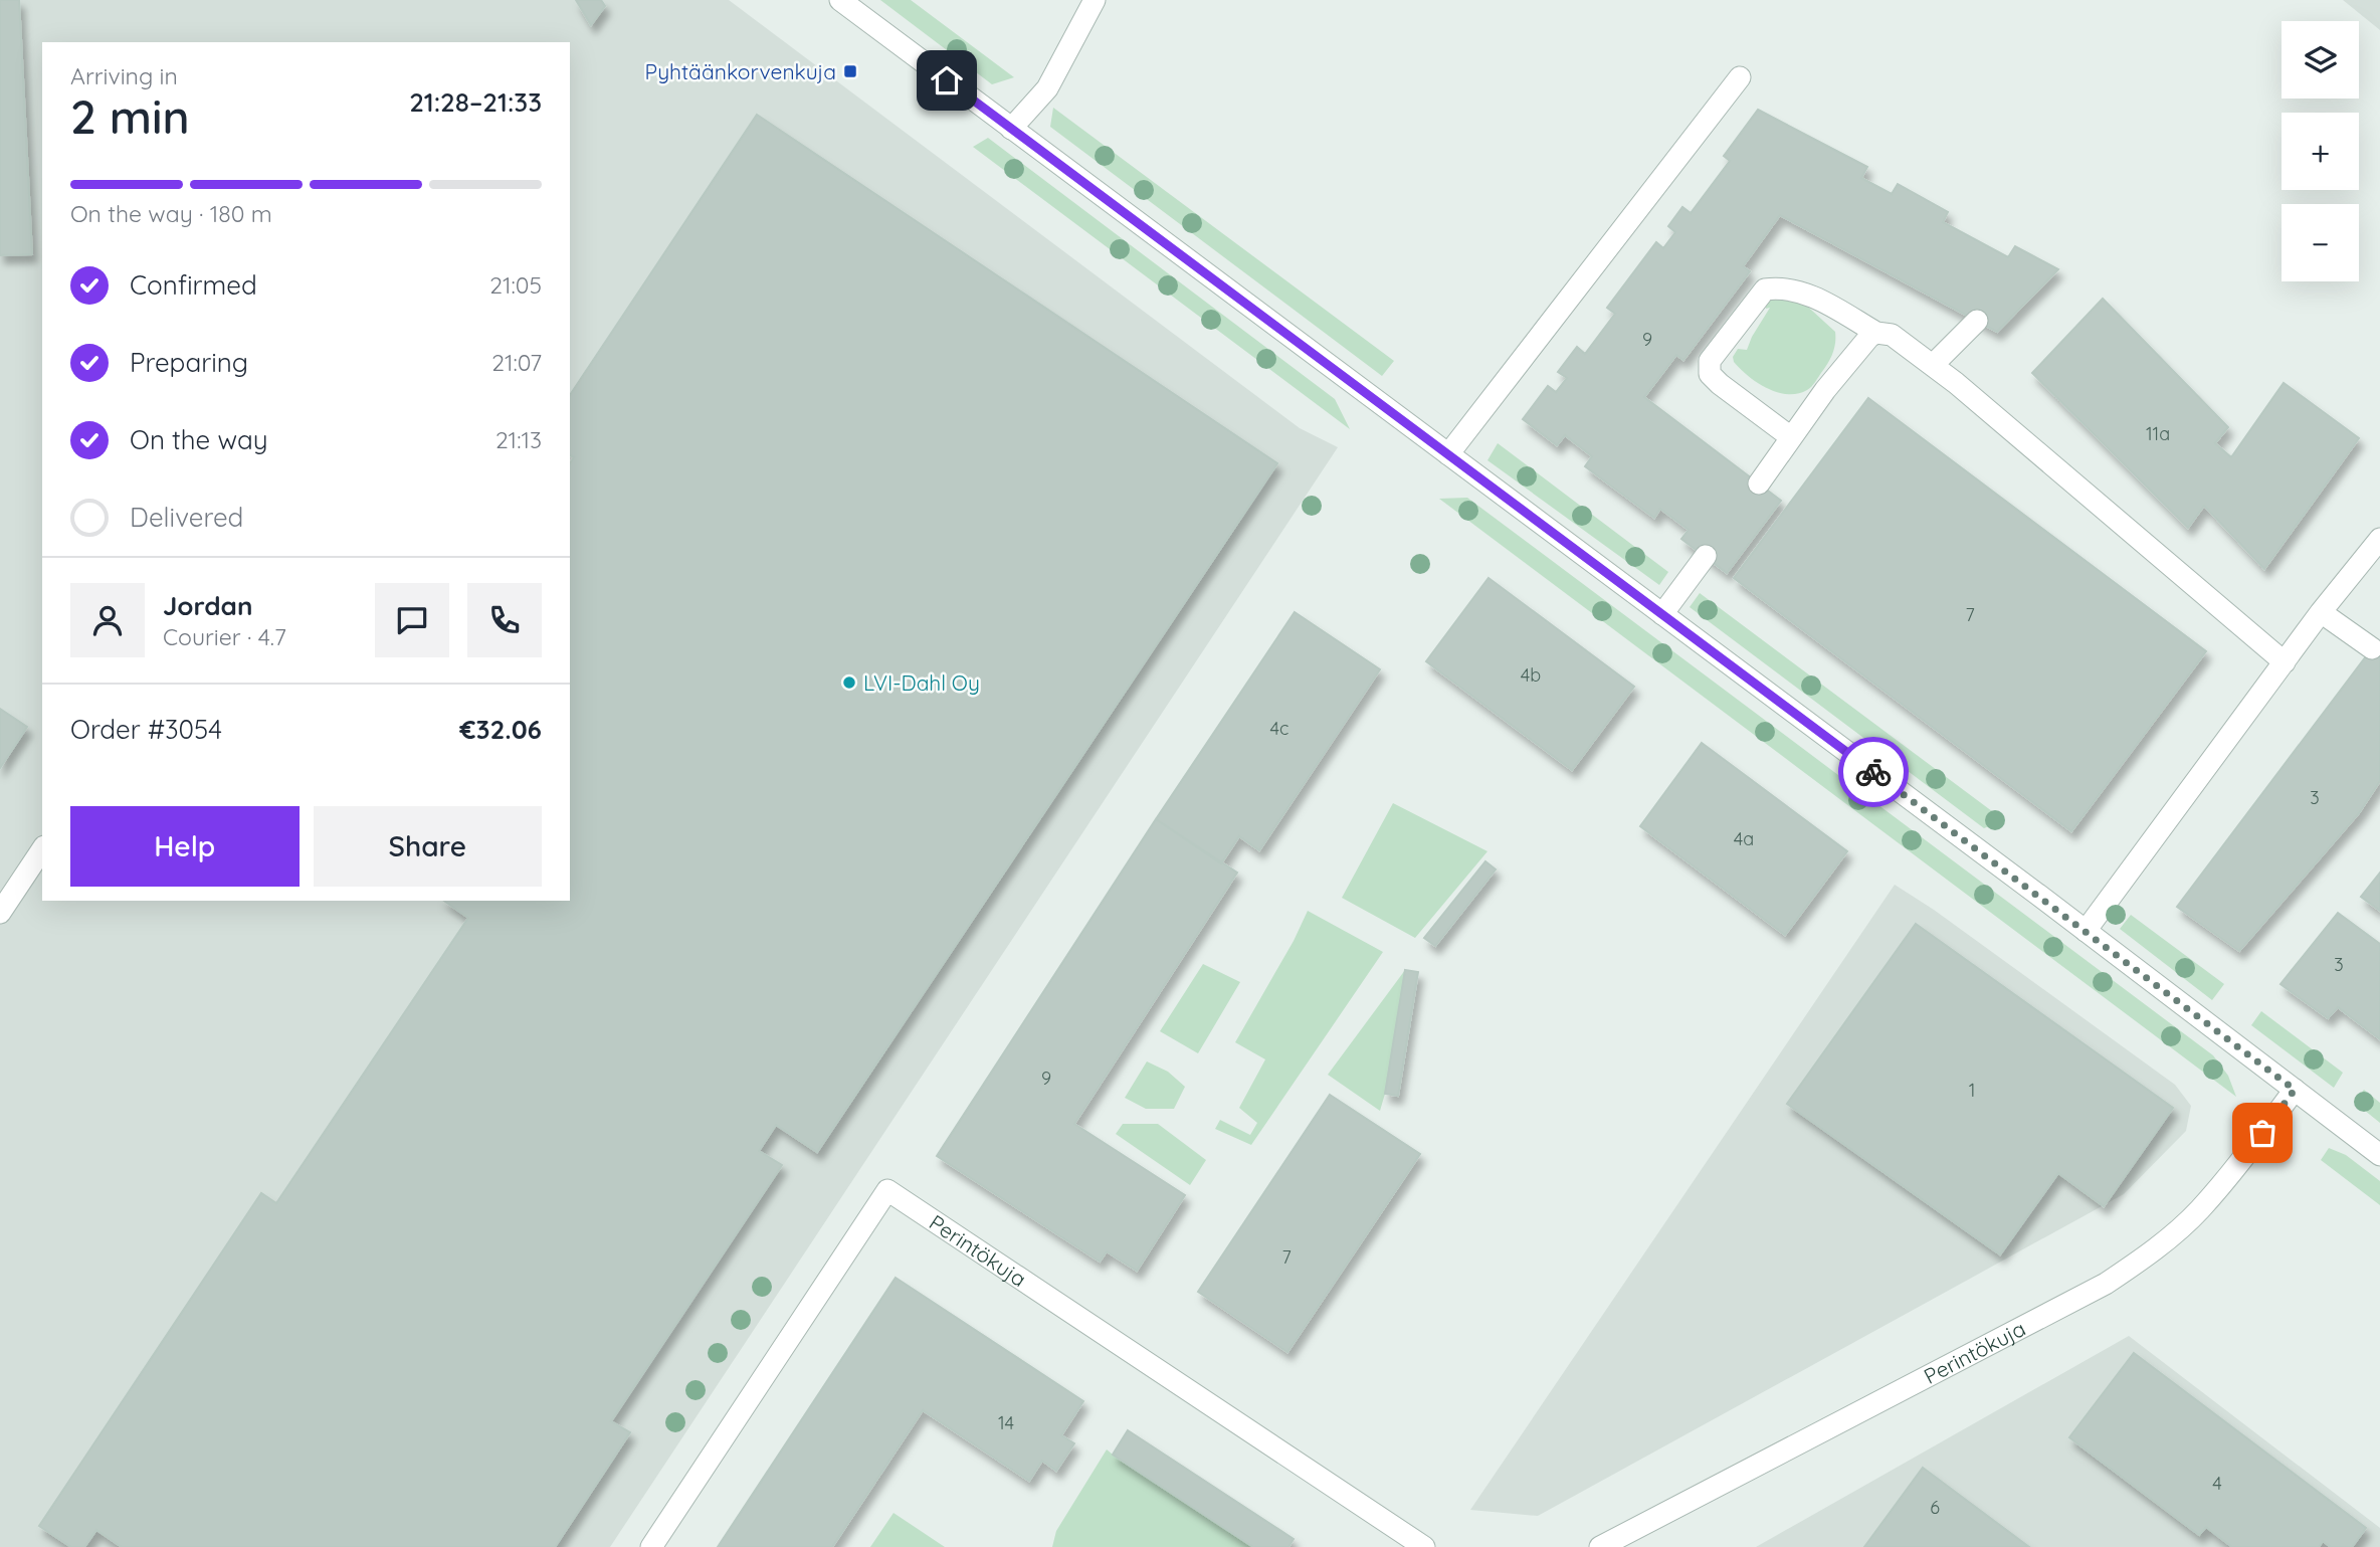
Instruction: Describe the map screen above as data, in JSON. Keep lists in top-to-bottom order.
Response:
{
  "streets": {
    "street": ["Perintökuja"]
  },
  "places": {
    "transit": ["Pyhtäänkorvenkuja"],
    "other": ["LVI-Dahl Oy"]
  },
  "house_numbers": [
    "9",
    "11a",
    "7",
    "4b",
    "4c",
    "3",
    "4a",
    "3",
    "9",
    "1",
    "7",
    "14",
    "4",
    "6"
  ],
  "page": {
    "map_buttons": ["+", "−"],
    "heading": ["2 min", "Arriving in", "21:28–21:33"],
    "panel": [
      "Jordan",
      "Courier · 4.7",
      "Order #3054",
      "€32.06"
    ],
    "bar": "On the way · 180 m",
    "list": [
      ["Confirmed", "21:05"],
      ["Preparing", "21:07"],
      ["On the way", "21:13"],
      "Delivered"
    ],
    "buttons": ["Help", "Share"]
  }
}
